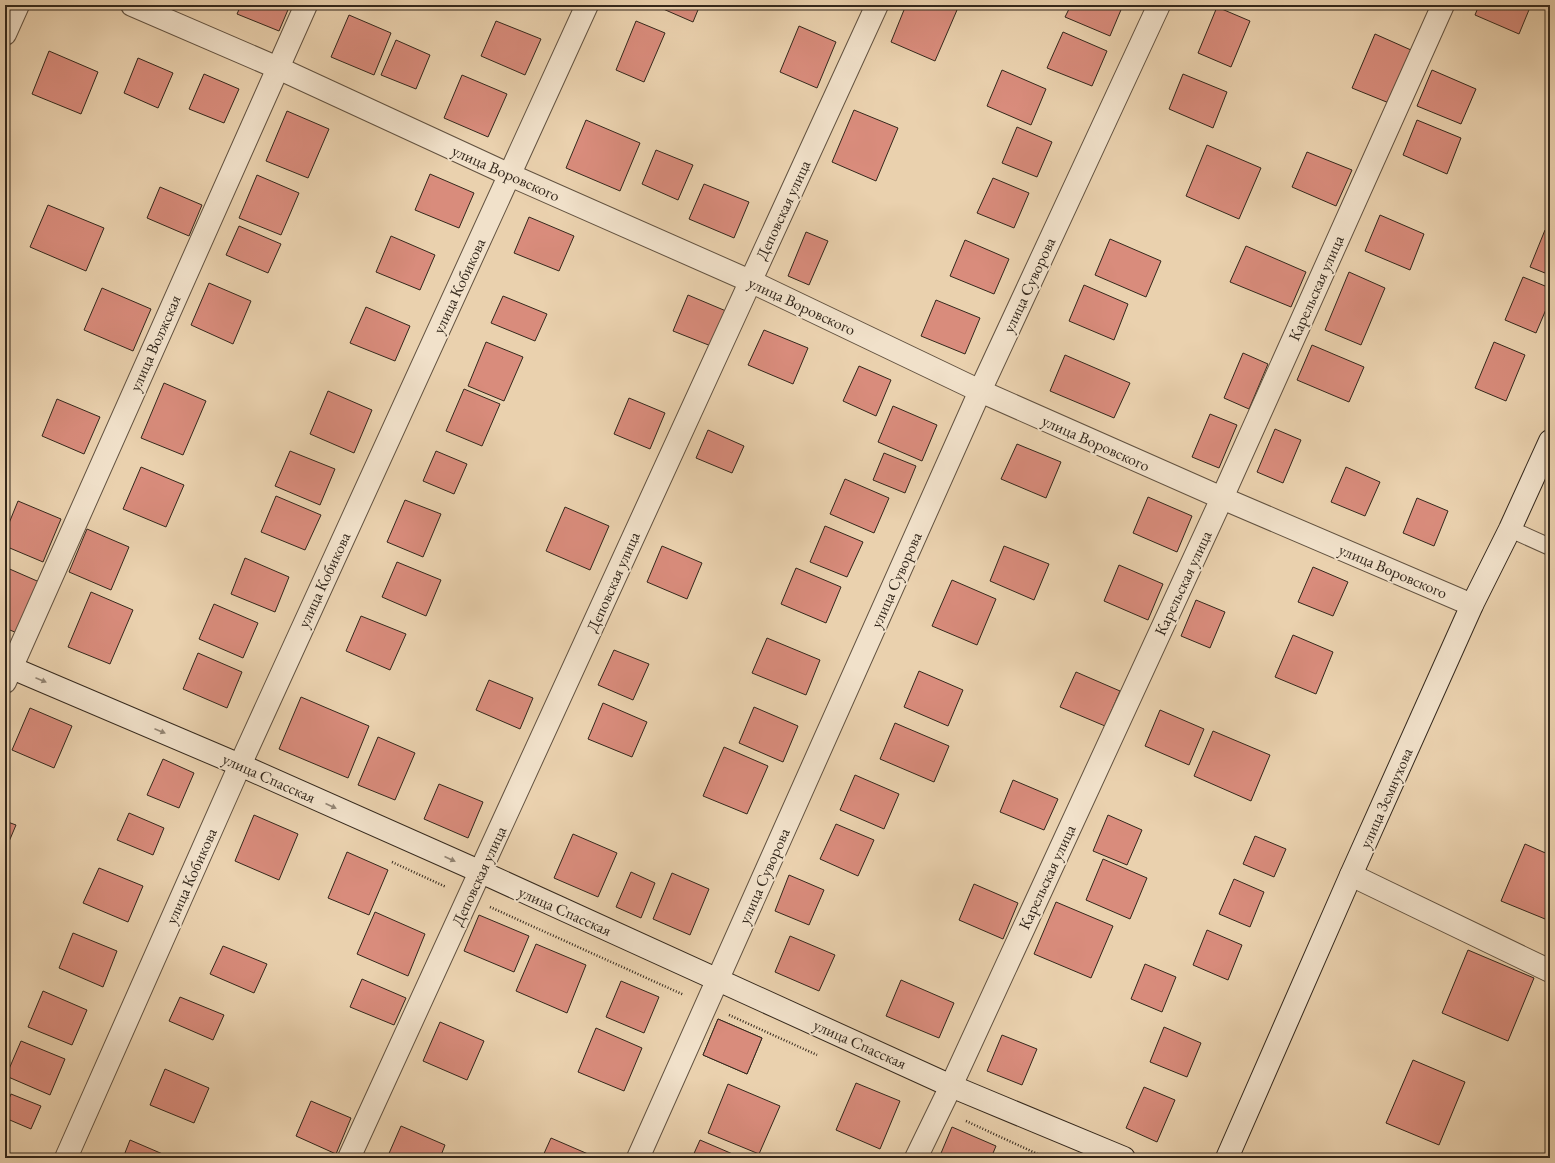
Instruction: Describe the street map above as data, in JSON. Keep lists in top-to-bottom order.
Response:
{
  "streets": {
    "street": [
      "улица Воровского",
      "Деповская улица",
      "улица Суворова",
      "улица Кобикова",
      "Карельская улица",
      "улица Волжская",
      "улица Спасская",
      "улица Земнухова"
    ]
  },
  "crossings": [
    ["улица Воровского", "Деповская улица"],
    ["улица Воровского", "улица Суворова"],
    ["улица Воровского", "улица Кобикова"],
    ["улица Воровского", "Карельская улица"],
    ["улица Воровского", "улица Волжская"],
    ["улица Воровского", "улица Земнухова"],
    ["Деповская улица", "улица Спасская"],
    ["улица Суворова", "улица Спасская"],
    ["улица Кобикова", "улица Спасская"],
    ["Карельская улица", "улица Спасская"],
    ["улица Волжская", "улица Спасская"]
  ],
  "one_way": ["улица Спасская"]
}
